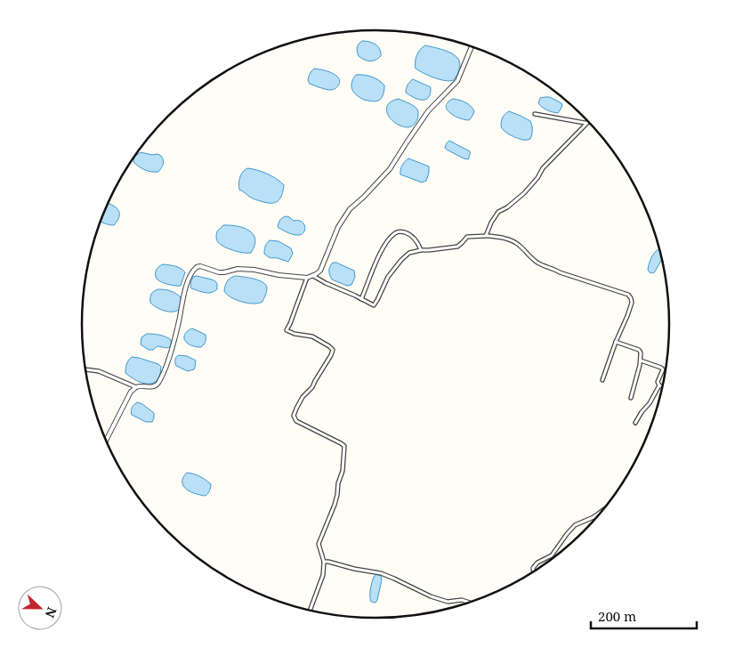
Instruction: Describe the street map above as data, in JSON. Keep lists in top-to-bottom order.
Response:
{
  "scale_bar": "200 m",
  "north": "right"
}
